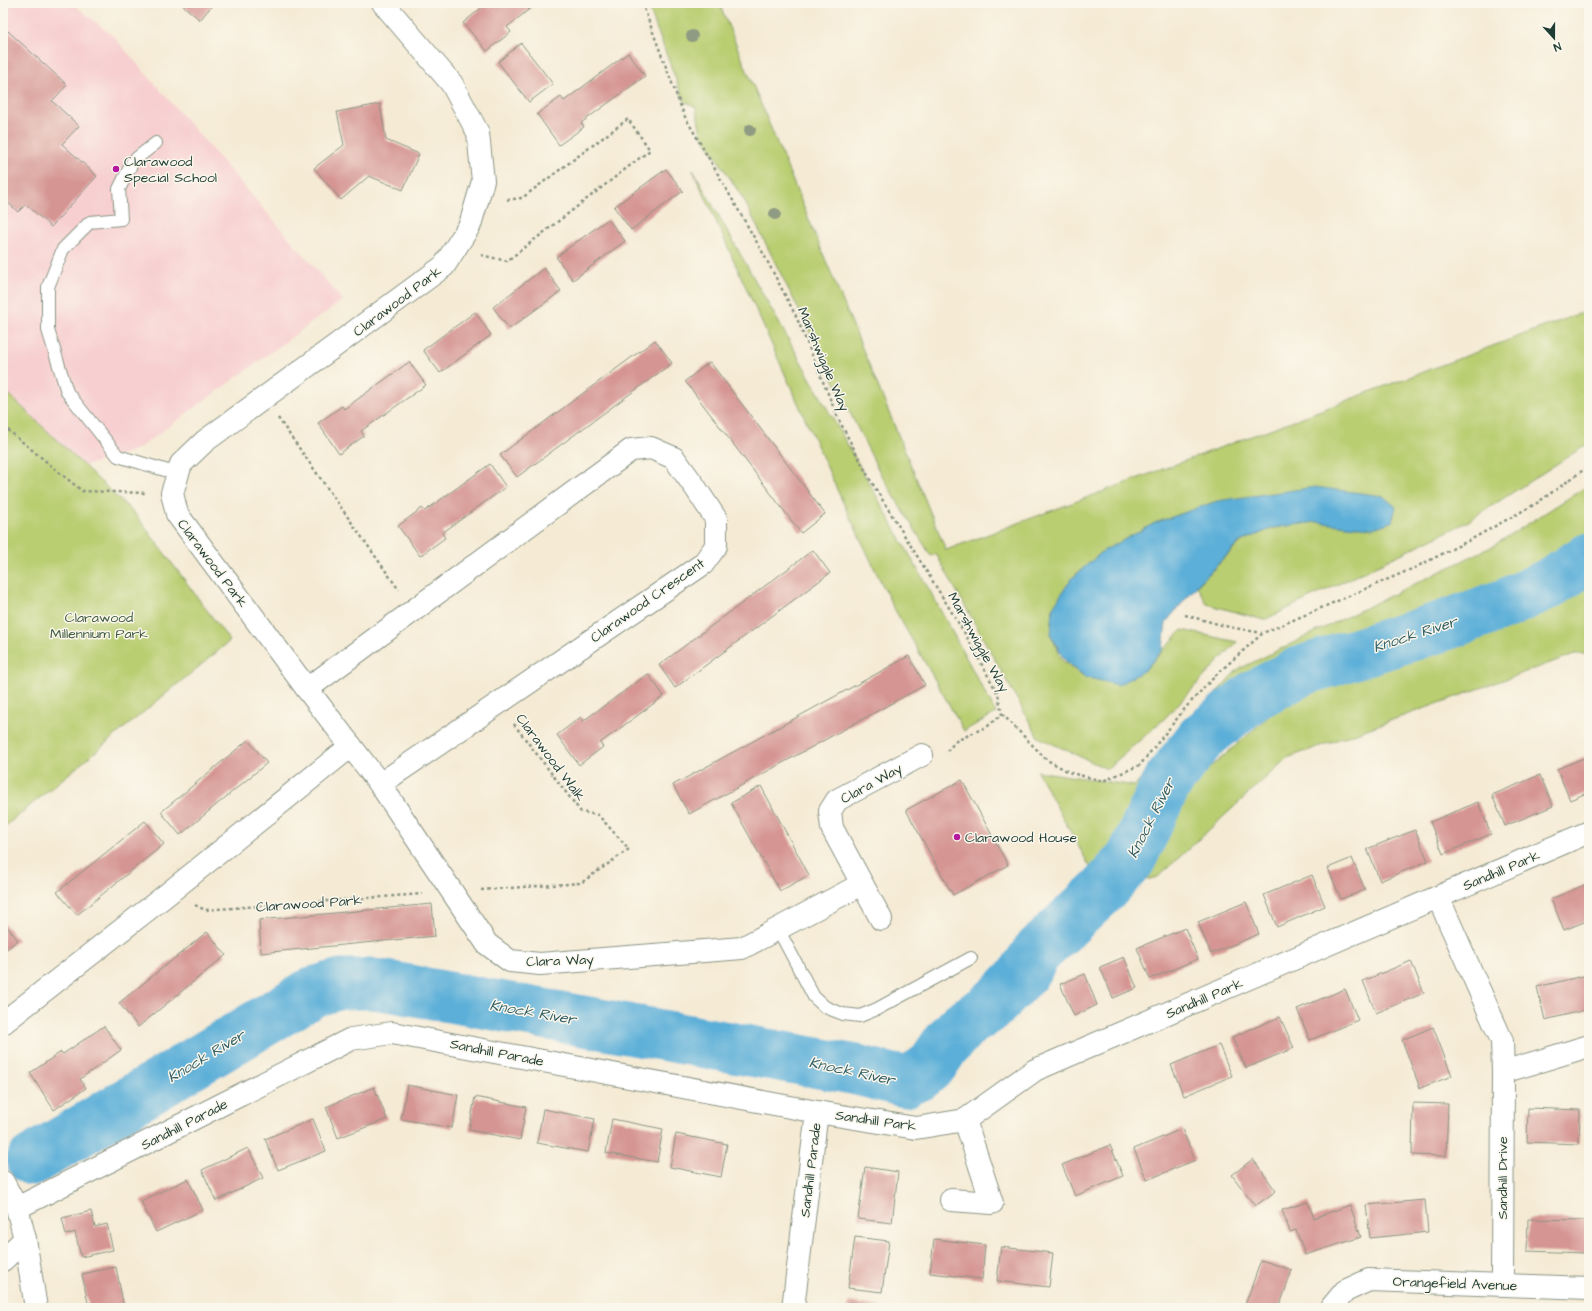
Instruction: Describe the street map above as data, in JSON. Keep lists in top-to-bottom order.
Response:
{
  "streets": {
    "street": [
      "Clarawood Park",
      "Clarawood Crescent",
      "Clara Way",
      "Sandhill Park",
      "Sandhill Parade",
      "Sandhill Drive",
      "Orangefield Avenue"
    ],
    "path": ["Marshwiggle Way", "Clarawood Walk"]
  },
  "crossings": [
    ["Clarawood Park", "Clarawood Crescent"],
    ["Clarawood Park", "Clarawood Walk"],
    ["Clarawood Park", "Clara Way"],
    ["Clarawood Crescent", "Clarawood Walk"],
    ["Clarawood Crescent", "Clara Way"],
    ["Clarawood Walk", "Clara Way"],
    ["Sandhill Park", "Sandhill Parade"],
    ["Sandhill Park", "Sandhill Drive"],
    ["Sandhill Drive", "Orangefield Avenue"]
  ],
  "water": ["Knock River"],
  "parks": ["Clarawood Millennium Park"],
  "places": ["Clarawood Special School", "Clarawood House"],
  "north": "bottom"
}
